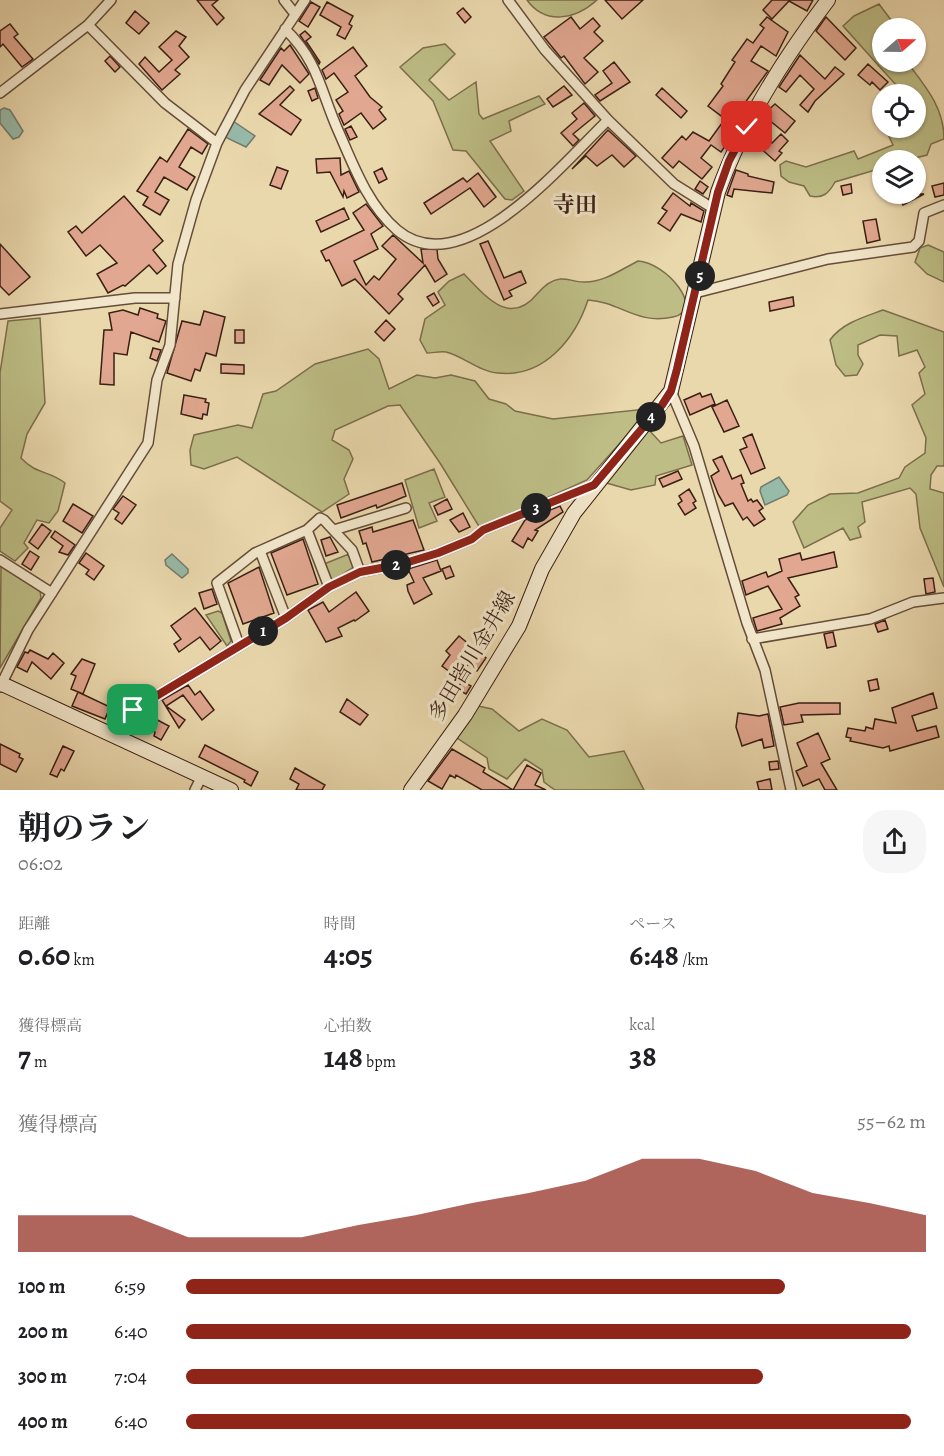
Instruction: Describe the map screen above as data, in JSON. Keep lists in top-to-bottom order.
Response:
{
  "streets": {
    "main road": ["多田皆川金井線"]
  },
  "districts": ["寺田"],
  "north": "right",
  "page": {
    "pins": [
      "5",
      "4",
      "3",
      "2",
      "1"
    ],
    "heading": ["朝のラン", "06:02"],
    "stats": [
      ["距離", "0.60 km"],
      ["時間", "4:05"],
      ["ペース", "6:48 /km"],
      ["獲得標高", "7 m"],
      ["心拍数", "148 bpm"],
      ["kcal", "38"]
    ],
    "chart": ["獲得標高", "55–62 m"],
    "list": [
      {
        "name": "100 m",
        "note": "6:59"
      },
      {
        "name": "200 m",
        "note": "6:40"
      },
      {
        "name": "300 m",
        "note": "7:04"
      },
      {
        "name": "400 m",
        "note": "6:40"
      }
    ]
  }
}
